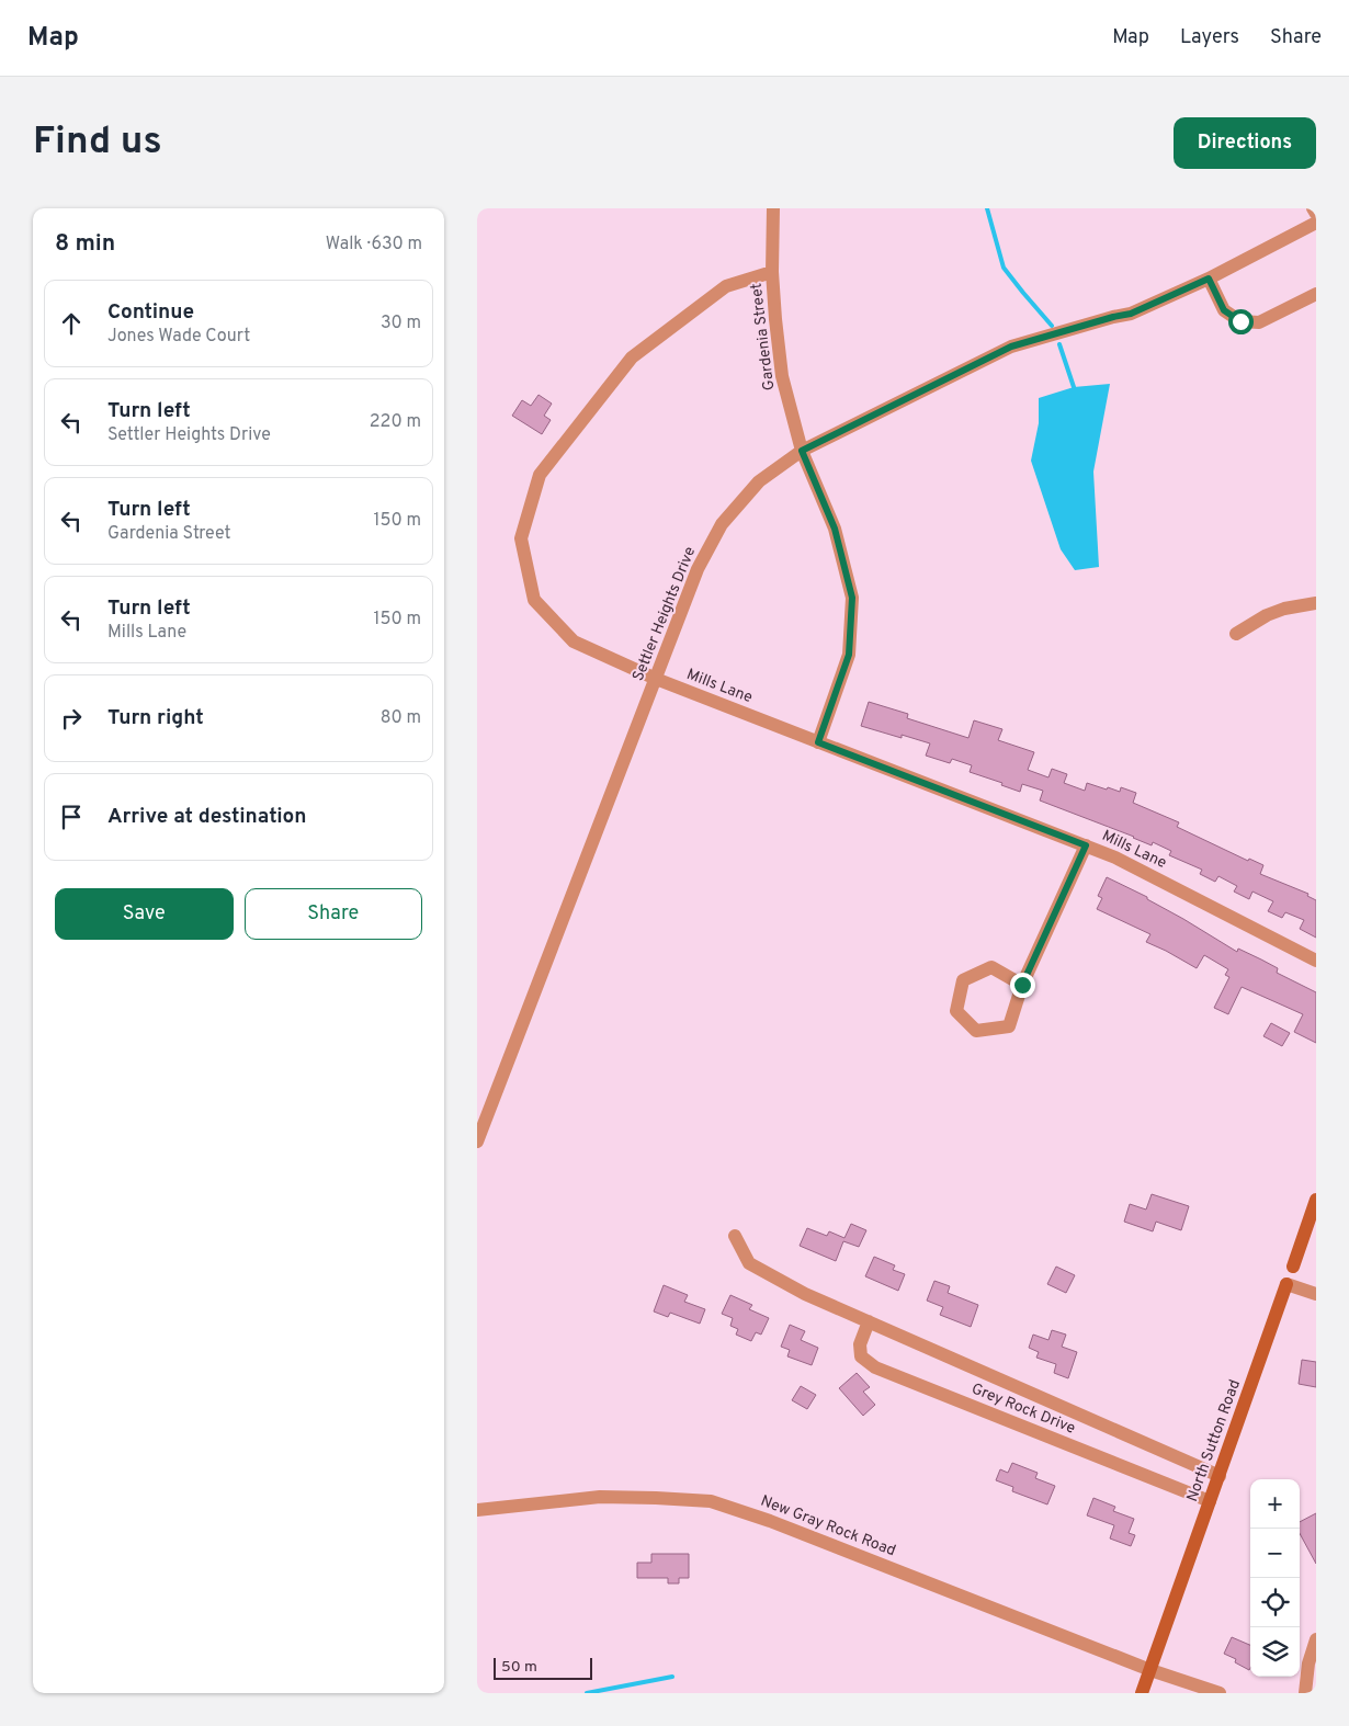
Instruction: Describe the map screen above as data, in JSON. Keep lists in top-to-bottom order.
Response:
{
  "streets": {
    "main road": ["North Sutton Road"],
    "street": [
      "Gardenia Street",
      "Settler Heights Drive",
      "Mills Lane",
      "Grey Rock Drive",
      "New Gray Rock Road"
    ]
  },
  "crossings": [
    ["Gardenia Street", "Settler Heights Drive"],
    ["Gardenia Street", "Mills Lane"],
    ["Settler Heights Drive", "Mills Lane"],
    ["Grey Rock Drive", "North Sutton Road"],
    ["North Sutton Road", "New Gray Rock Road"]
  ],
  "scale_bar": "50 m",
  "page": {
    "header": "Map",
    "nav": ["Map", "Layers", "Share"],
    "buttons": [
      "Directions",
      ["Save", "Share"]
    ],
    "title": "Find us",
    "heading": ["8 min", "Walk · 630 m"],
    "list": [
      ["Continue", "Jones Wade Court", "30 m"],
      ["Turn left", "Settler Heights Drive", "220 m"],
      ["Turn left", "Gardenia Street", "150 m"],
      ["Turn left", "Mills Lane", "150 m"],
      ["Turn right", "80 m"],
      "Arrive at destination"
    ],
    "map_buttons": ["+", "−"],
    "scale": "50 m"
  }
}
